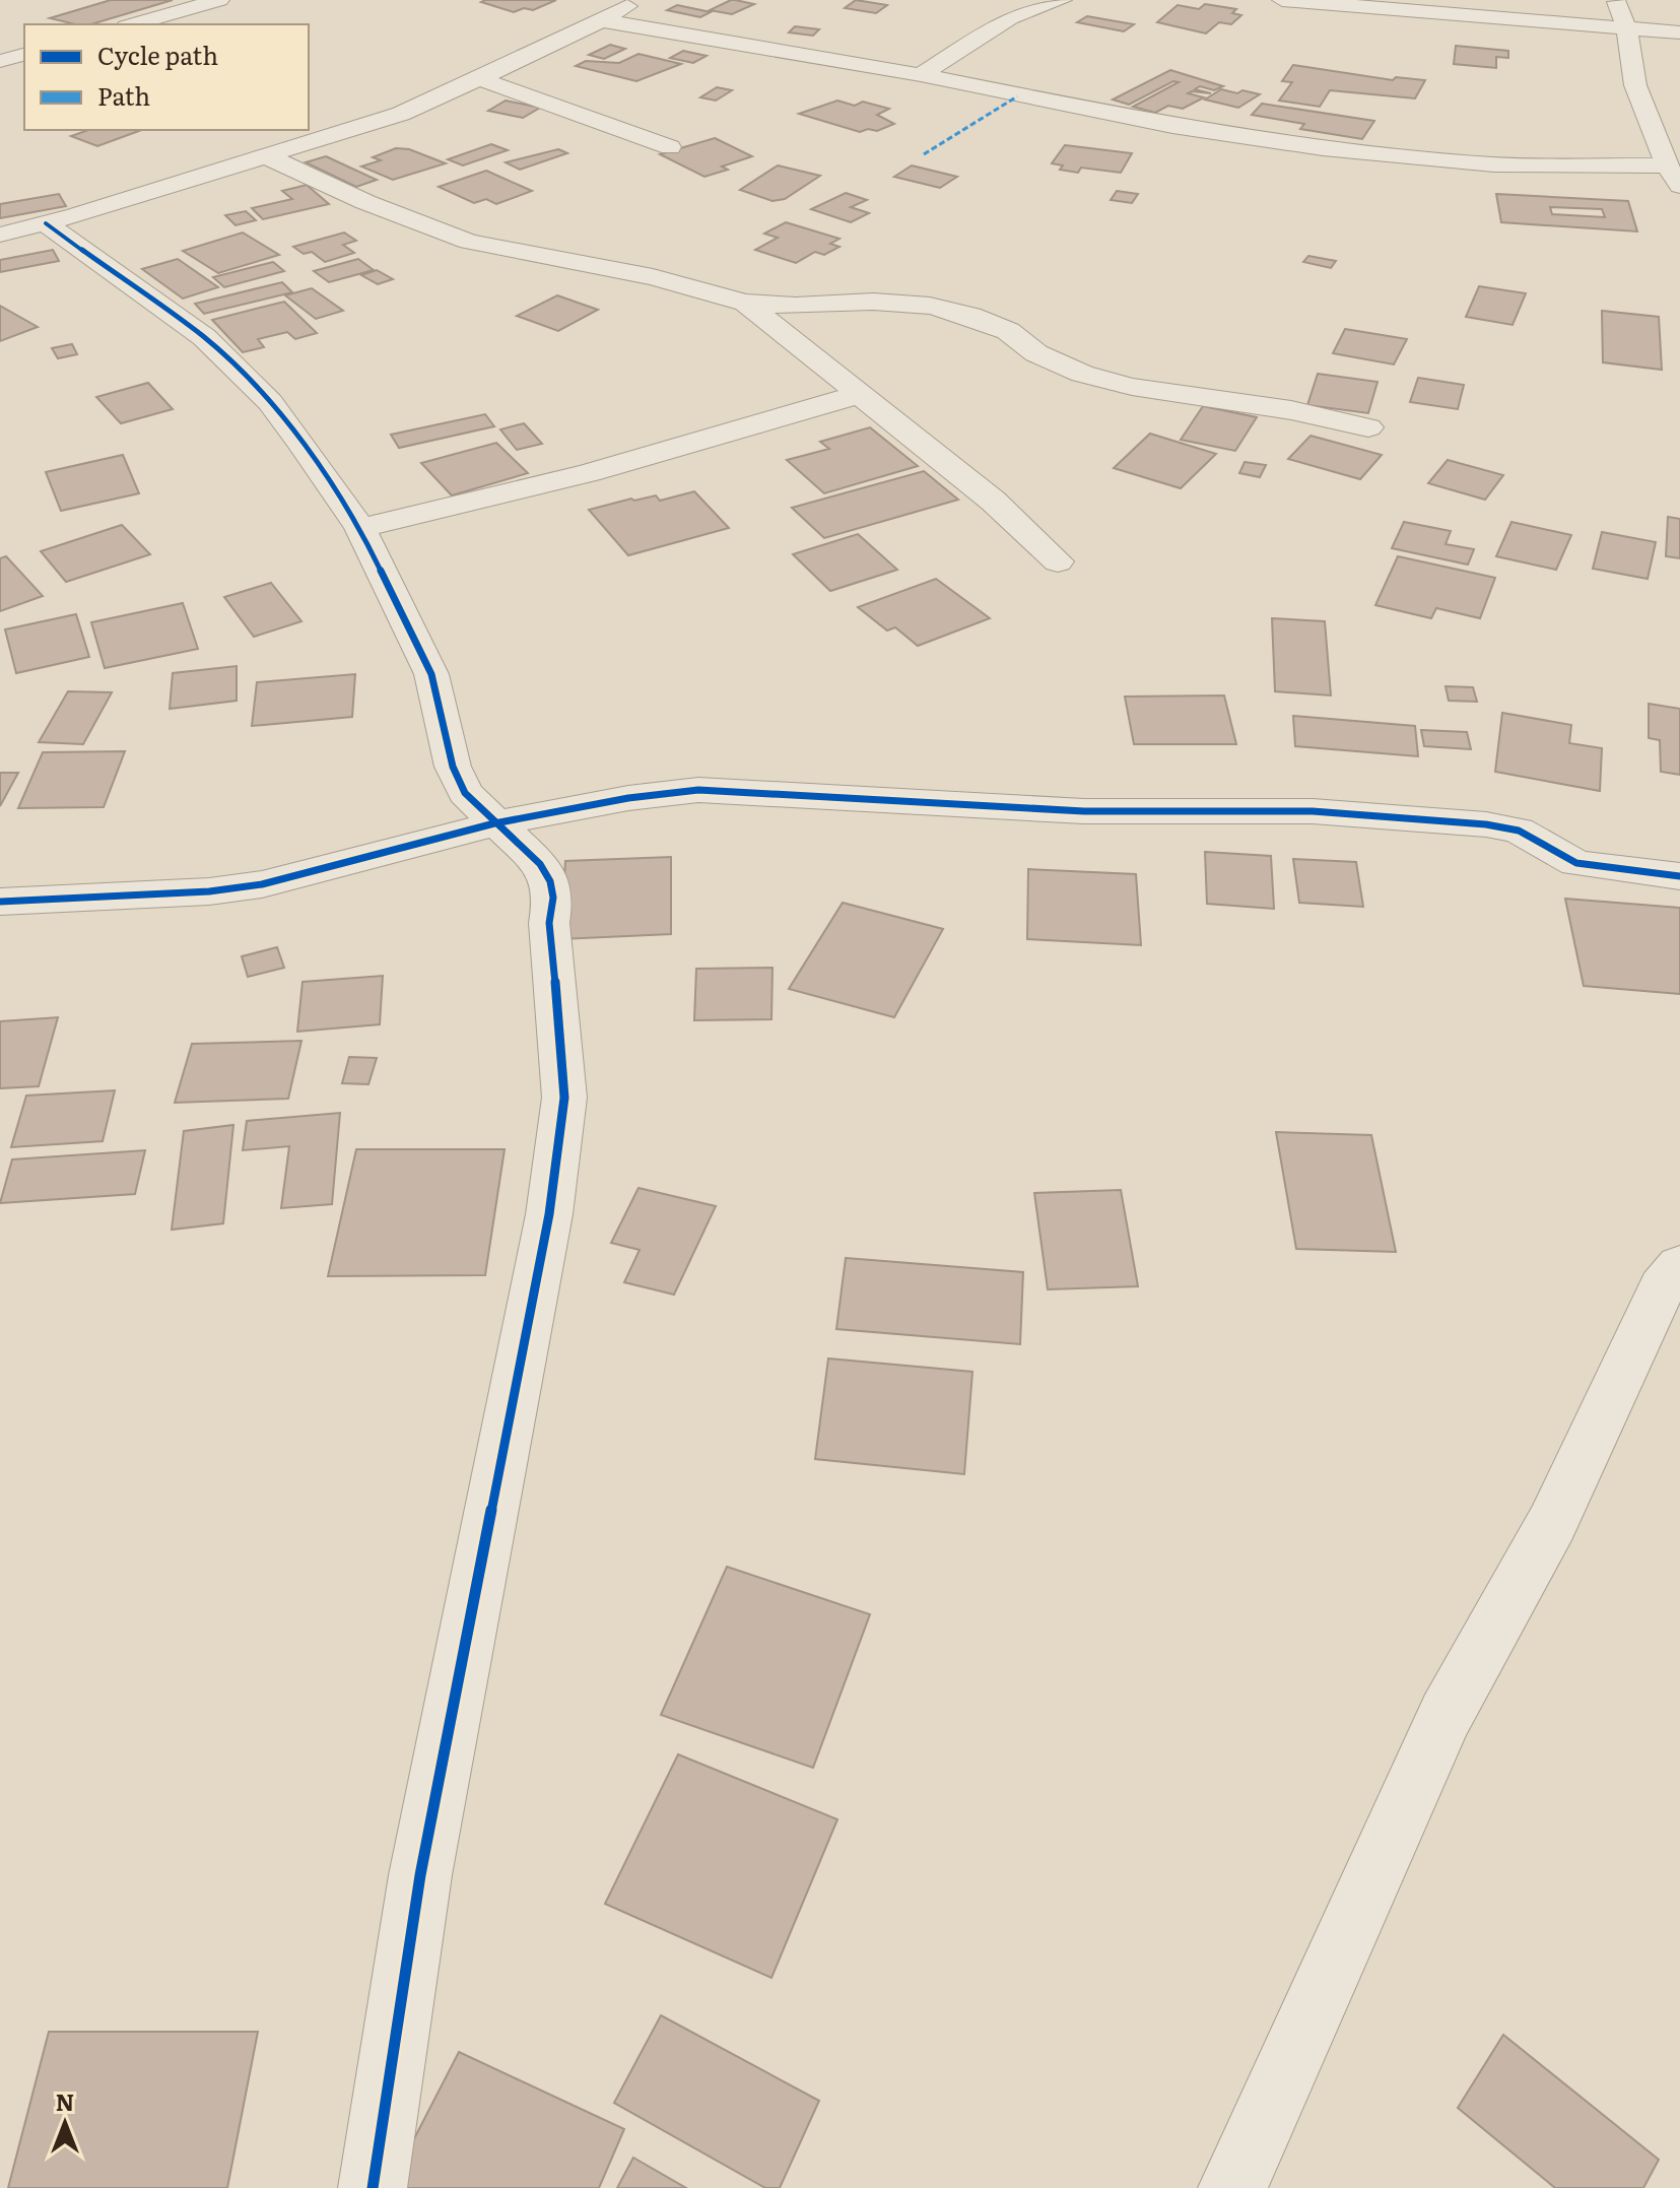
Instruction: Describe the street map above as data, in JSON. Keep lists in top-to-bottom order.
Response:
{
  "legend": ["Cycle path", "Path"],
  "north": "top"
}
